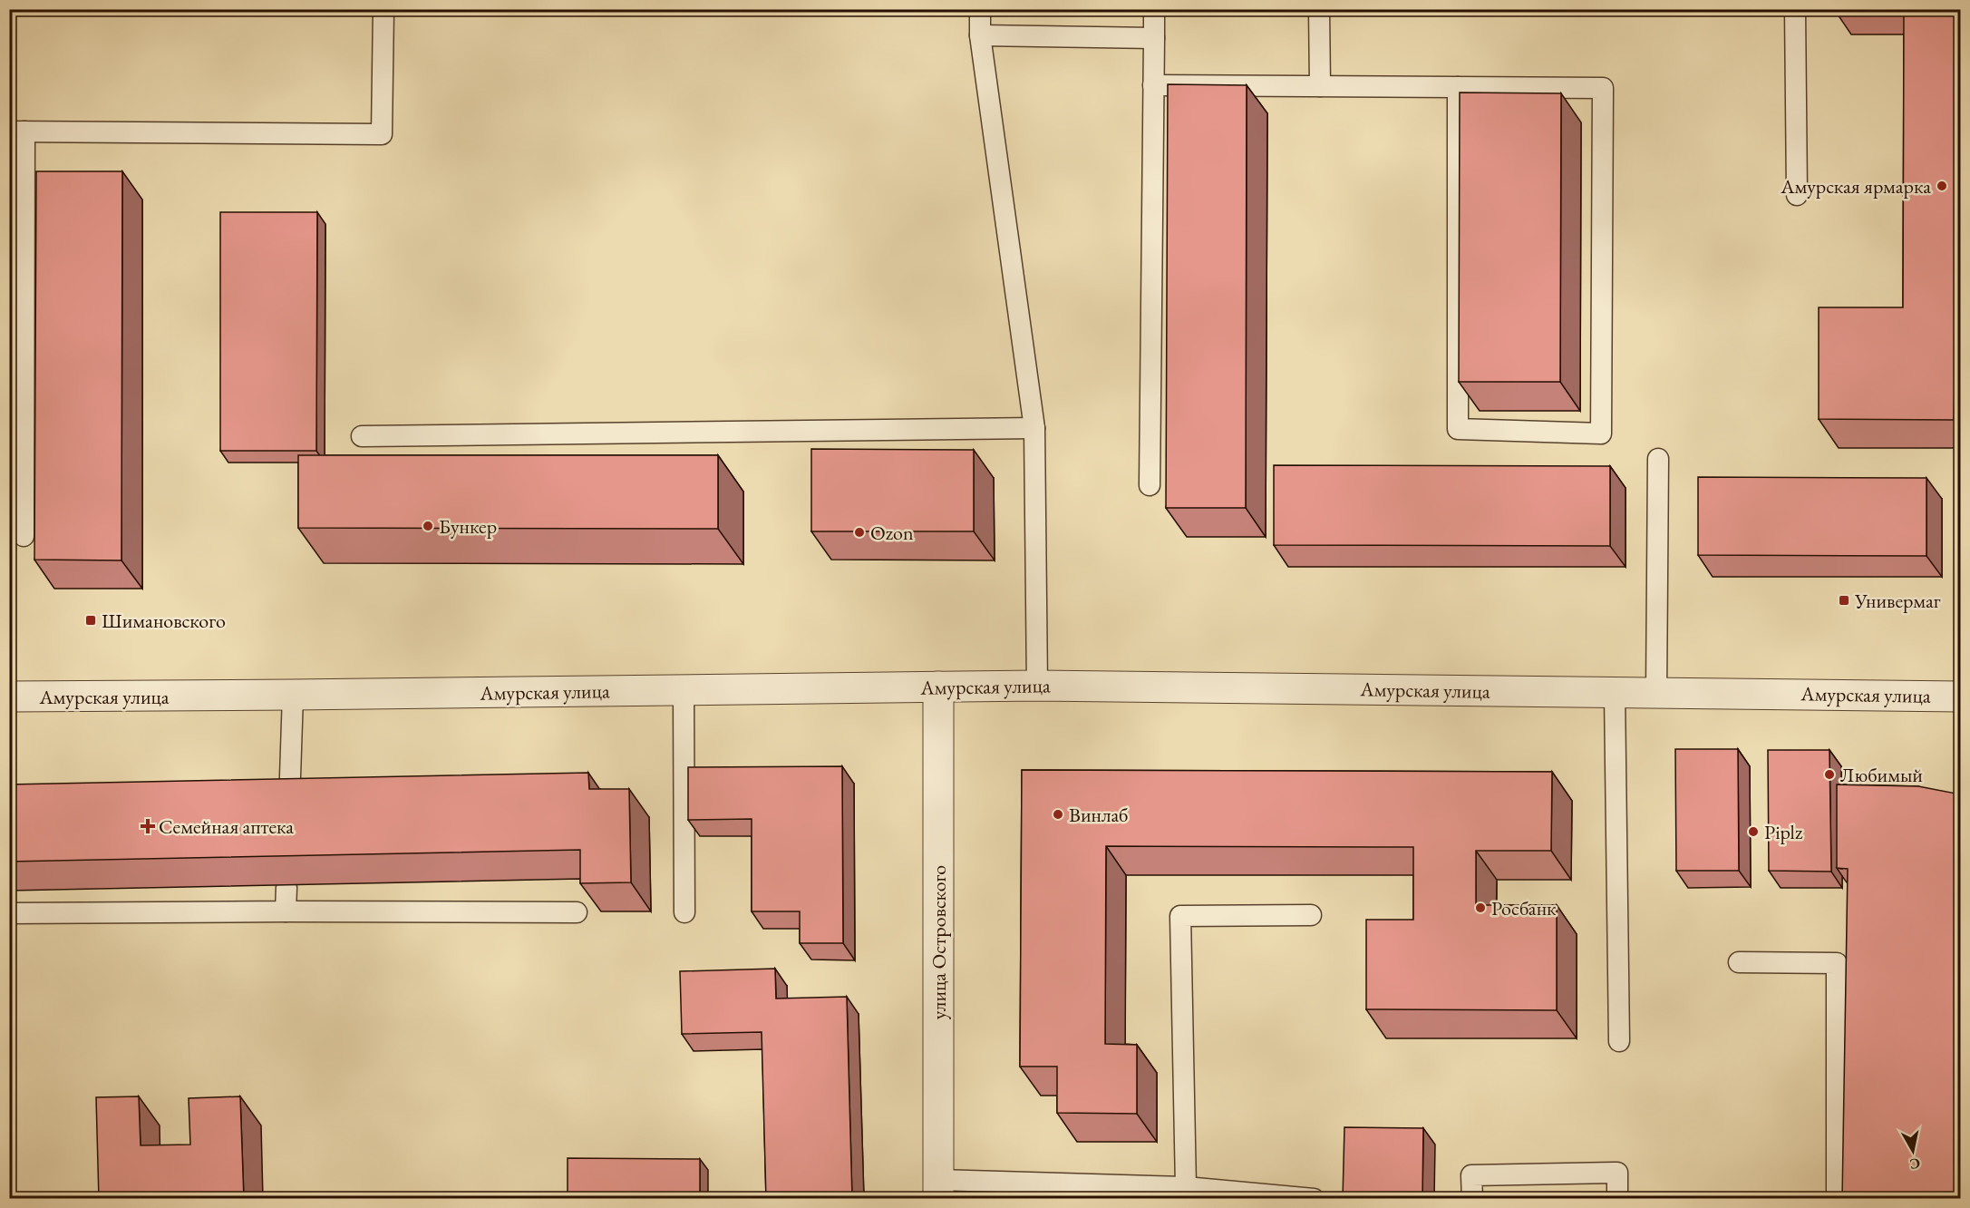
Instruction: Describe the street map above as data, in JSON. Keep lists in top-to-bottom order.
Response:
{
  "streets": {
    "street": ["Амурская улица", "улица Островского"]
  },
  "crossings": [
    ["Амурская улица", "улица Островского"]
  ],
  "places": {
    "other": [
      "Амурская ярмарка",
      "Бункер",
      "Ozon",
      "Любимый",
      "Винлаб",
      "Piplz",
      "Росбанк"
    ],
    "transit": ["Универмаг", "Шимановского"],
    "health": ["Семейная аптека"]
  },
  "north": "bottom"
}
